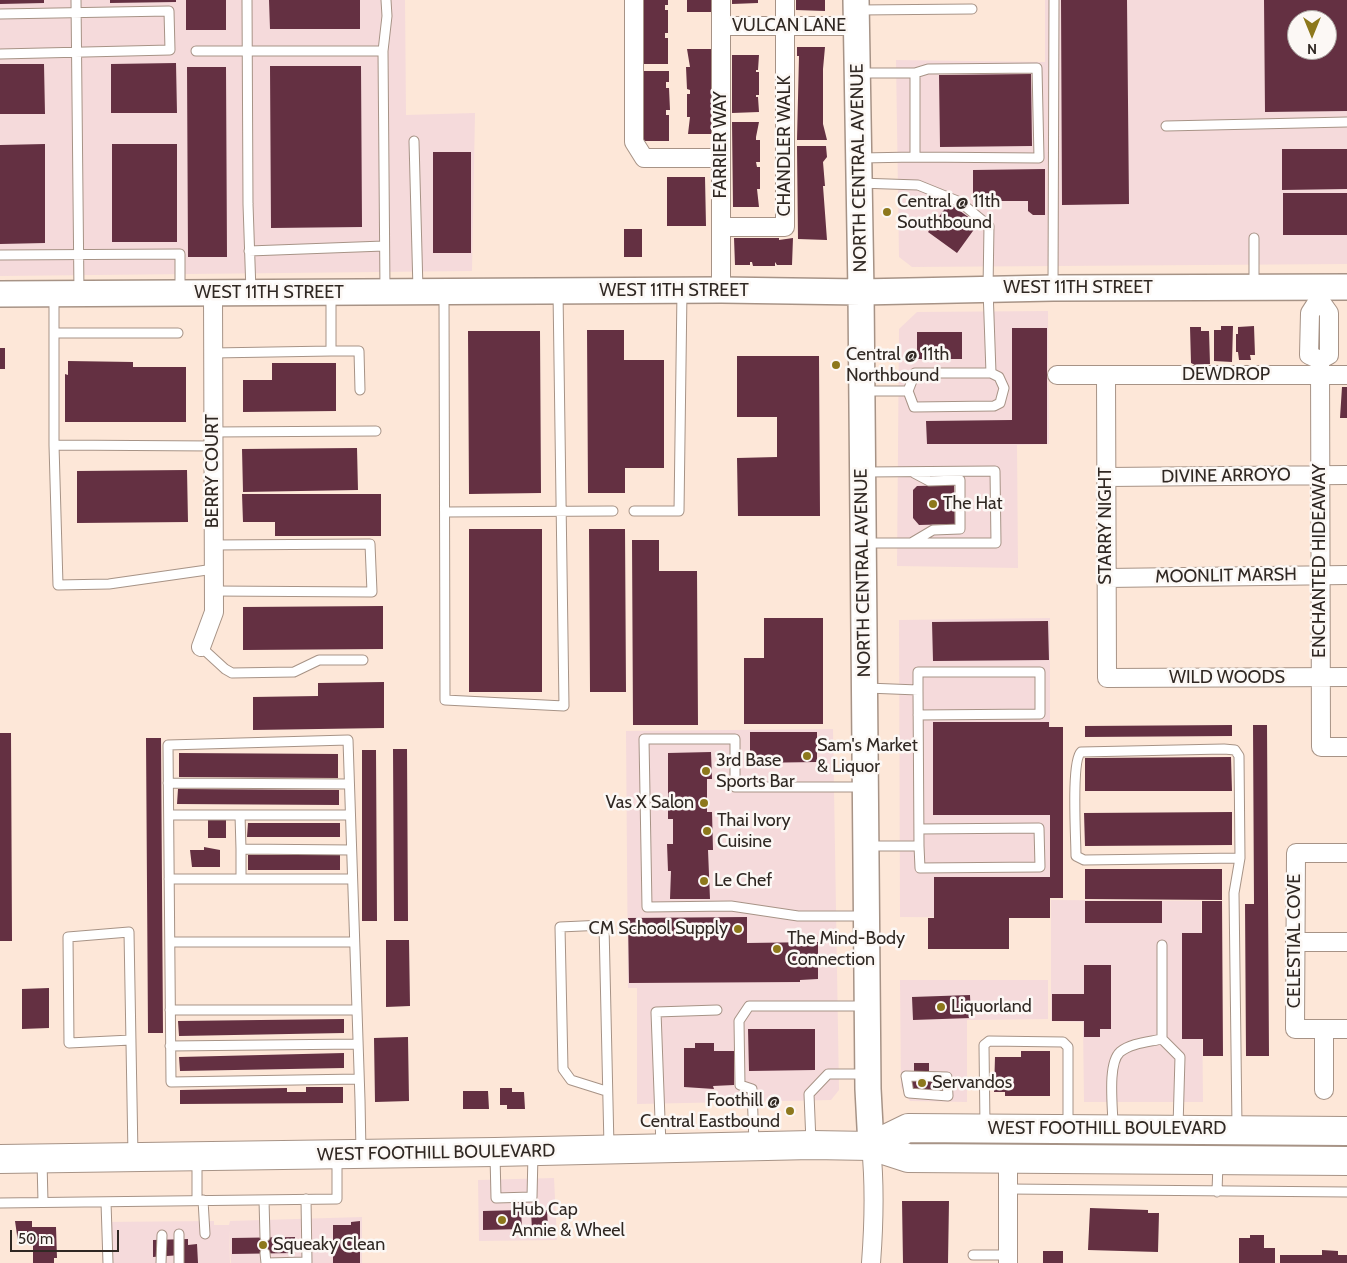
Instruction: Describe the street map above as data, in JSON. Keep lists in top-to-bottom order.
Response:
{
  "streets": {
    "main road": ["WEST FOOTHILL BOULEVARD"],
    "street": [
      "VULCAN LANE",
      "FARRIER WAY",
      "CHANDLER WALK",
      "NORTH CENTRAL AVENUE",
      "WEST 11TH STREET",
      "DEWDROP",
      "BERRY COURT",
      "DIVINE ARROYO",
      "STARRY NIGHT",
      "ENCHANTED HIDEAWAY",
      "MOONLIT MARSH",
      "WILD WOODS",
      "CELESTIAL COVE"
    ]
  },
  "crossings": [
    ["VULCAN LANE", "FARRIER WAY"],
    ["VULCAN LANE", "CHANDLER WALK"],
    ["VULCAN LANE", "NORTH CENTRAL AVENUE"],
    ["FARRIER WAY", "CHANDLER WALK"],
    ["FARRIER WAY", "WEST 11TH STREET"],
    ["NORTH CENTRAL AVENUE", "WEST 11TH STREET"],
    ["NORTH CENTRAL AVENUE", "WEST FOOTHILL BOULEVARD"],
    ["WEST 11TH STREET", "BERRY COURT"],
    ["DEWDROP", "STARRY NIGHT"],
    ["DEWDROP", "ENCHANTED HIDEAWAY"],
    ["DIVINE ARROYO", "STARRY NIGHT"],
    ["DIVINE ARROYO", "ENCHANTED HIDEAWAY"],
    ["STARRY NIGHT", "MOONLIT MARSH"],
    ["STARRY NIGHT", "WILD WOODS"],
    ["ENCHANTED HIDEAWAY", "MOONLIT MARSH"],
    ["ENCHANTED HIDEAWAY", "WILD WOODS"]
  ],
  "places": [
    "Central @ 11th Southbound",
    "Central @ 11th Northbound",
    "The Hat",
    "Sam's Market & Liquor",
    "3rd Base Sports Bar",
    "Vas X Salon",
    "Thai Ivory Cuisine",
    "Le Chef",
    "CM School Supply",
    "The Mind-Body Connection",
    "Liquorland",
    "Servandos",
    "Foothill @ Central Eastbound",
    "Hub Cap Annie & Wheel",
    "Squeaky Clean"
  ],
  "scale_bar": "50 m",
  "north": "bottom"
}
